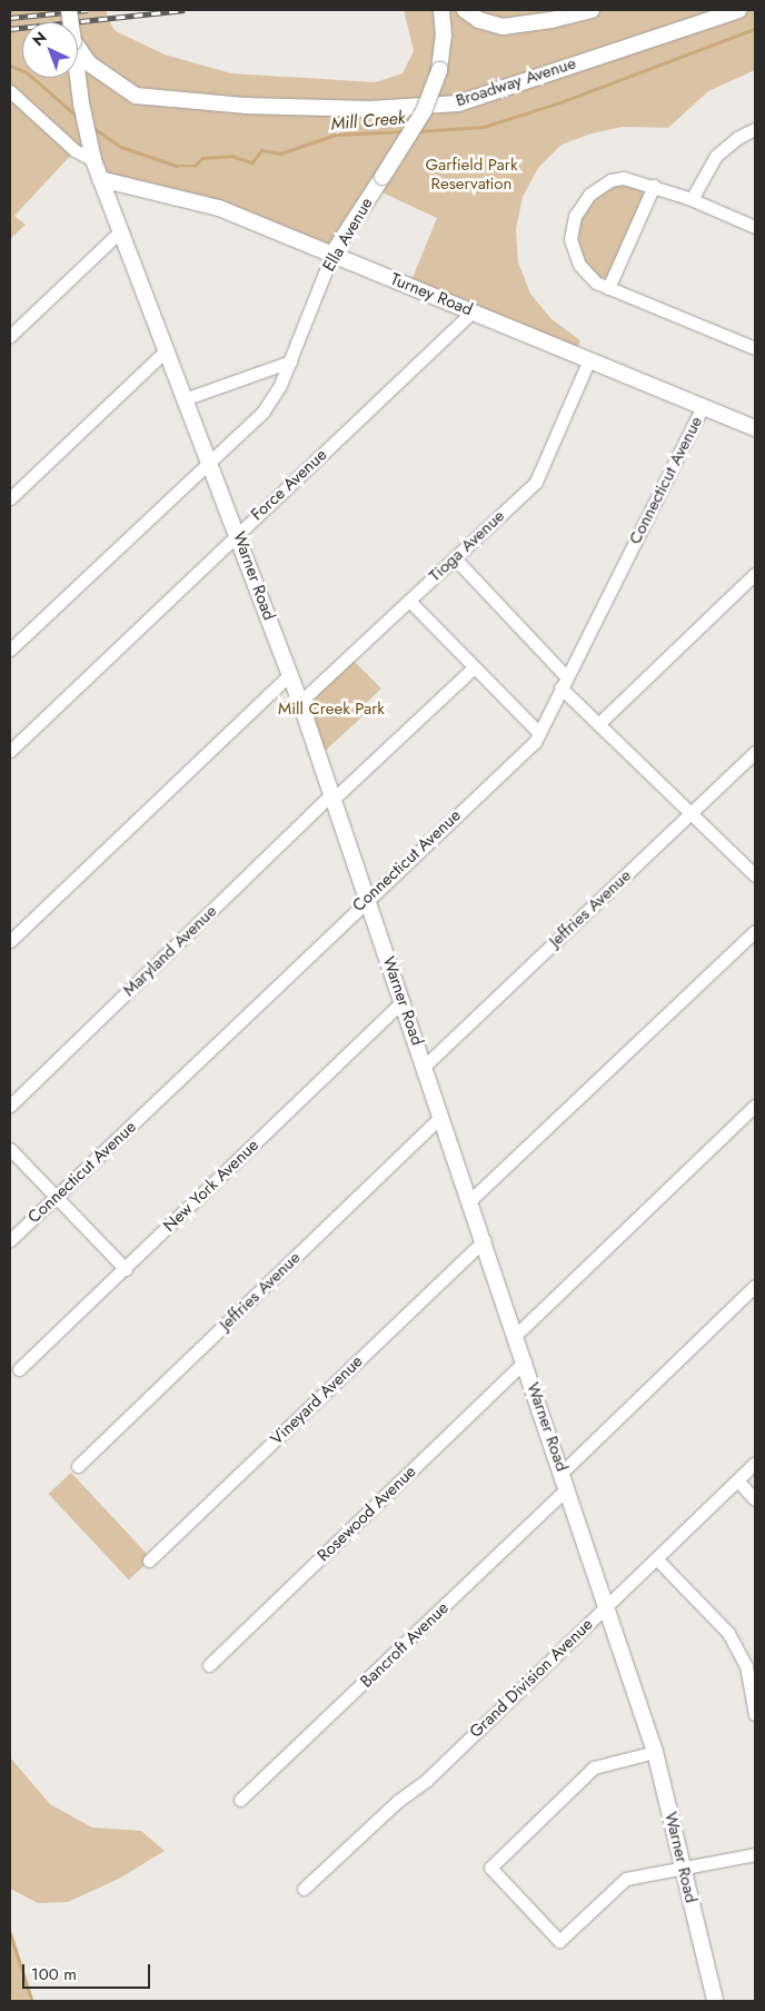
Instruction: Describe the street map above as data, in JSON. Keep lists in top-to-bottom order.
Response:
{
  "streets": {
    "main road": [
      "Broadway Avenue",
      "Ella Avenue",
      "Turney Road",
      "Warner Road"
    ],
    "street": [
      "Connecticut Avenue",
      "Force Avenue",
      "Tioga Avenue",
      "Jeffries Avenue",
      "Maryland Avenue",
      "New York Avenue",
      "Vineyard Avenue",
      "Rosewood Avenue",
      "Bancroft Avenue",
      "Grand Division Avenue"
    ]
  },
  "crossings": [
    ["Ella Avenue", "Turney Road"],
    ["Ella Avenue", "Warner Road"],
    ["Turney Road", "Connecticut Avenue"],
    ["Turney Road", "Force Avenue"],
    ["Turney Road", "Tioga Avenue"],
    ["Turney Road", "Warner Road"],
    ["Connecticut Avenue", "Warner Road"],
    ["Force Avenue", "Warner Road"],
    ["Tioga Avenue", "Warner Road"],
    ["Warner Road", "Jeffries Avenue"],
    ["Warner Road", "Maryland Avenue"],
    ["Warner Road", "New York Avenue"],
    ["Warner Road", "Vineyard Avenue"],
    ["Warner Road", "Rosewood Avenue"],
    ["Warner Road", "Bancroft Avenue"],
    ["Warner Road", "Grand Division Avenue"]
  ],
  "water": ["Mill Creek"],
  "parks": ["Garfield Park Reservation", "Mill Creek Park"],
  "scale_bar": "100 m",
  "north": "top left"
}
